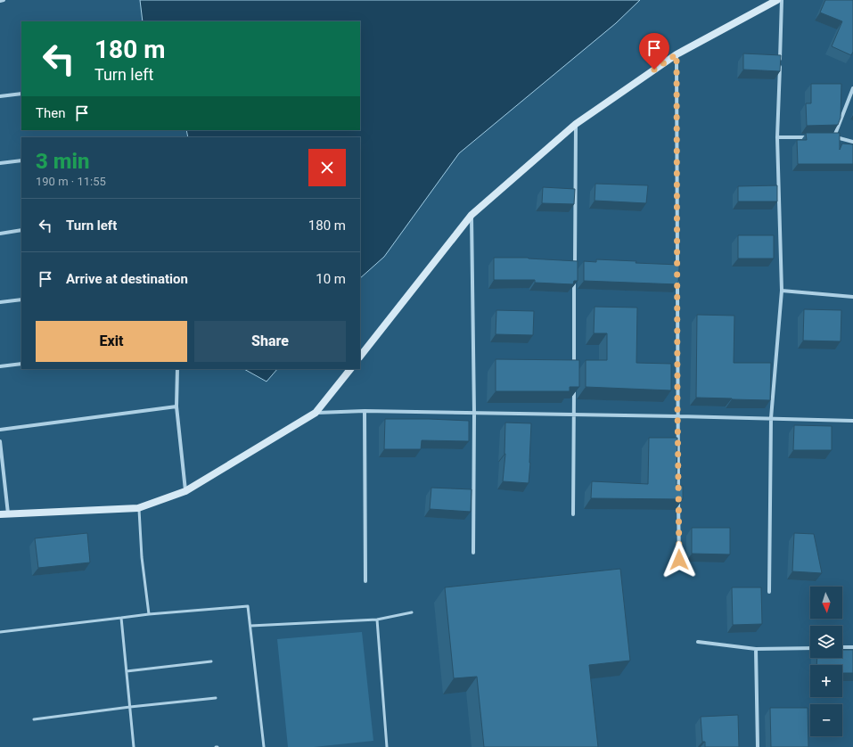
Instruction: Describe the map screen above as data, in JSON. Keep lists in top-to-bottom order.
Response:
{
  "north": "bottom",
  "page": {
    "turn": ["180 m", "Turn left"],
    "then": "Then",
    "heading": ["3 min", "190 m · 11:55"],
    "list": [
      {
        "name": "Turn left",
        "value": "180 m"
      },
      {
        "name": "Arrive at destination",
        "value": "10 m"
      }
    ],
    "buttons": ["Exit", "Share"],
    "map_buttons": ["+", "−"]
  }
}
